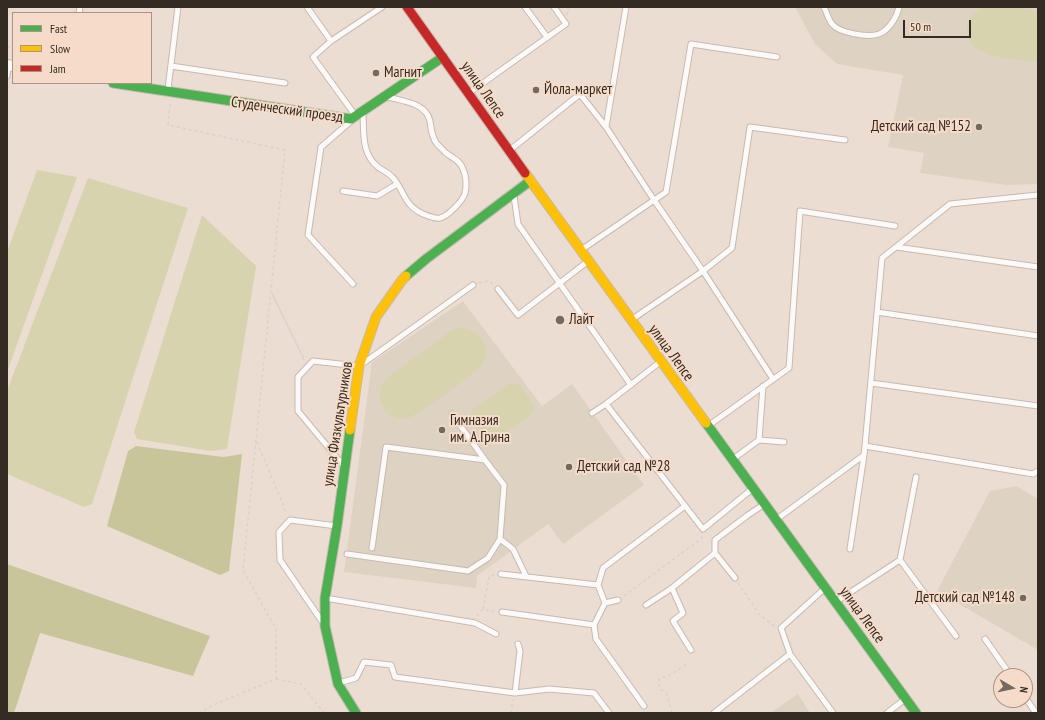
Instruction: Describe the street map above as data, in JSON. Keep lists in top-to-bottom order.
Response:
{
  "streets": {
    "street": ["улица Лепсе", "Студенческий проезд", "улица Физкультурников"]
  },
  "crossings": [
    ["улица Лепсе", "Студенческий проезд"],
    ["улица Лепсе", "улица Физкультурников"]
  ],
  "places": [
    "Магнит",
    "Йола-маркет",
    "Детский сад №152",
    "Лайт",
    "Гимназия им. А.Грина",
    "Детский сад №28",
    "Детский сад №148"
  ],
  "legend": ["Fast", "Slow", "Jam"],
  "scale_bar": "50 m",
  "north": "right"
}
